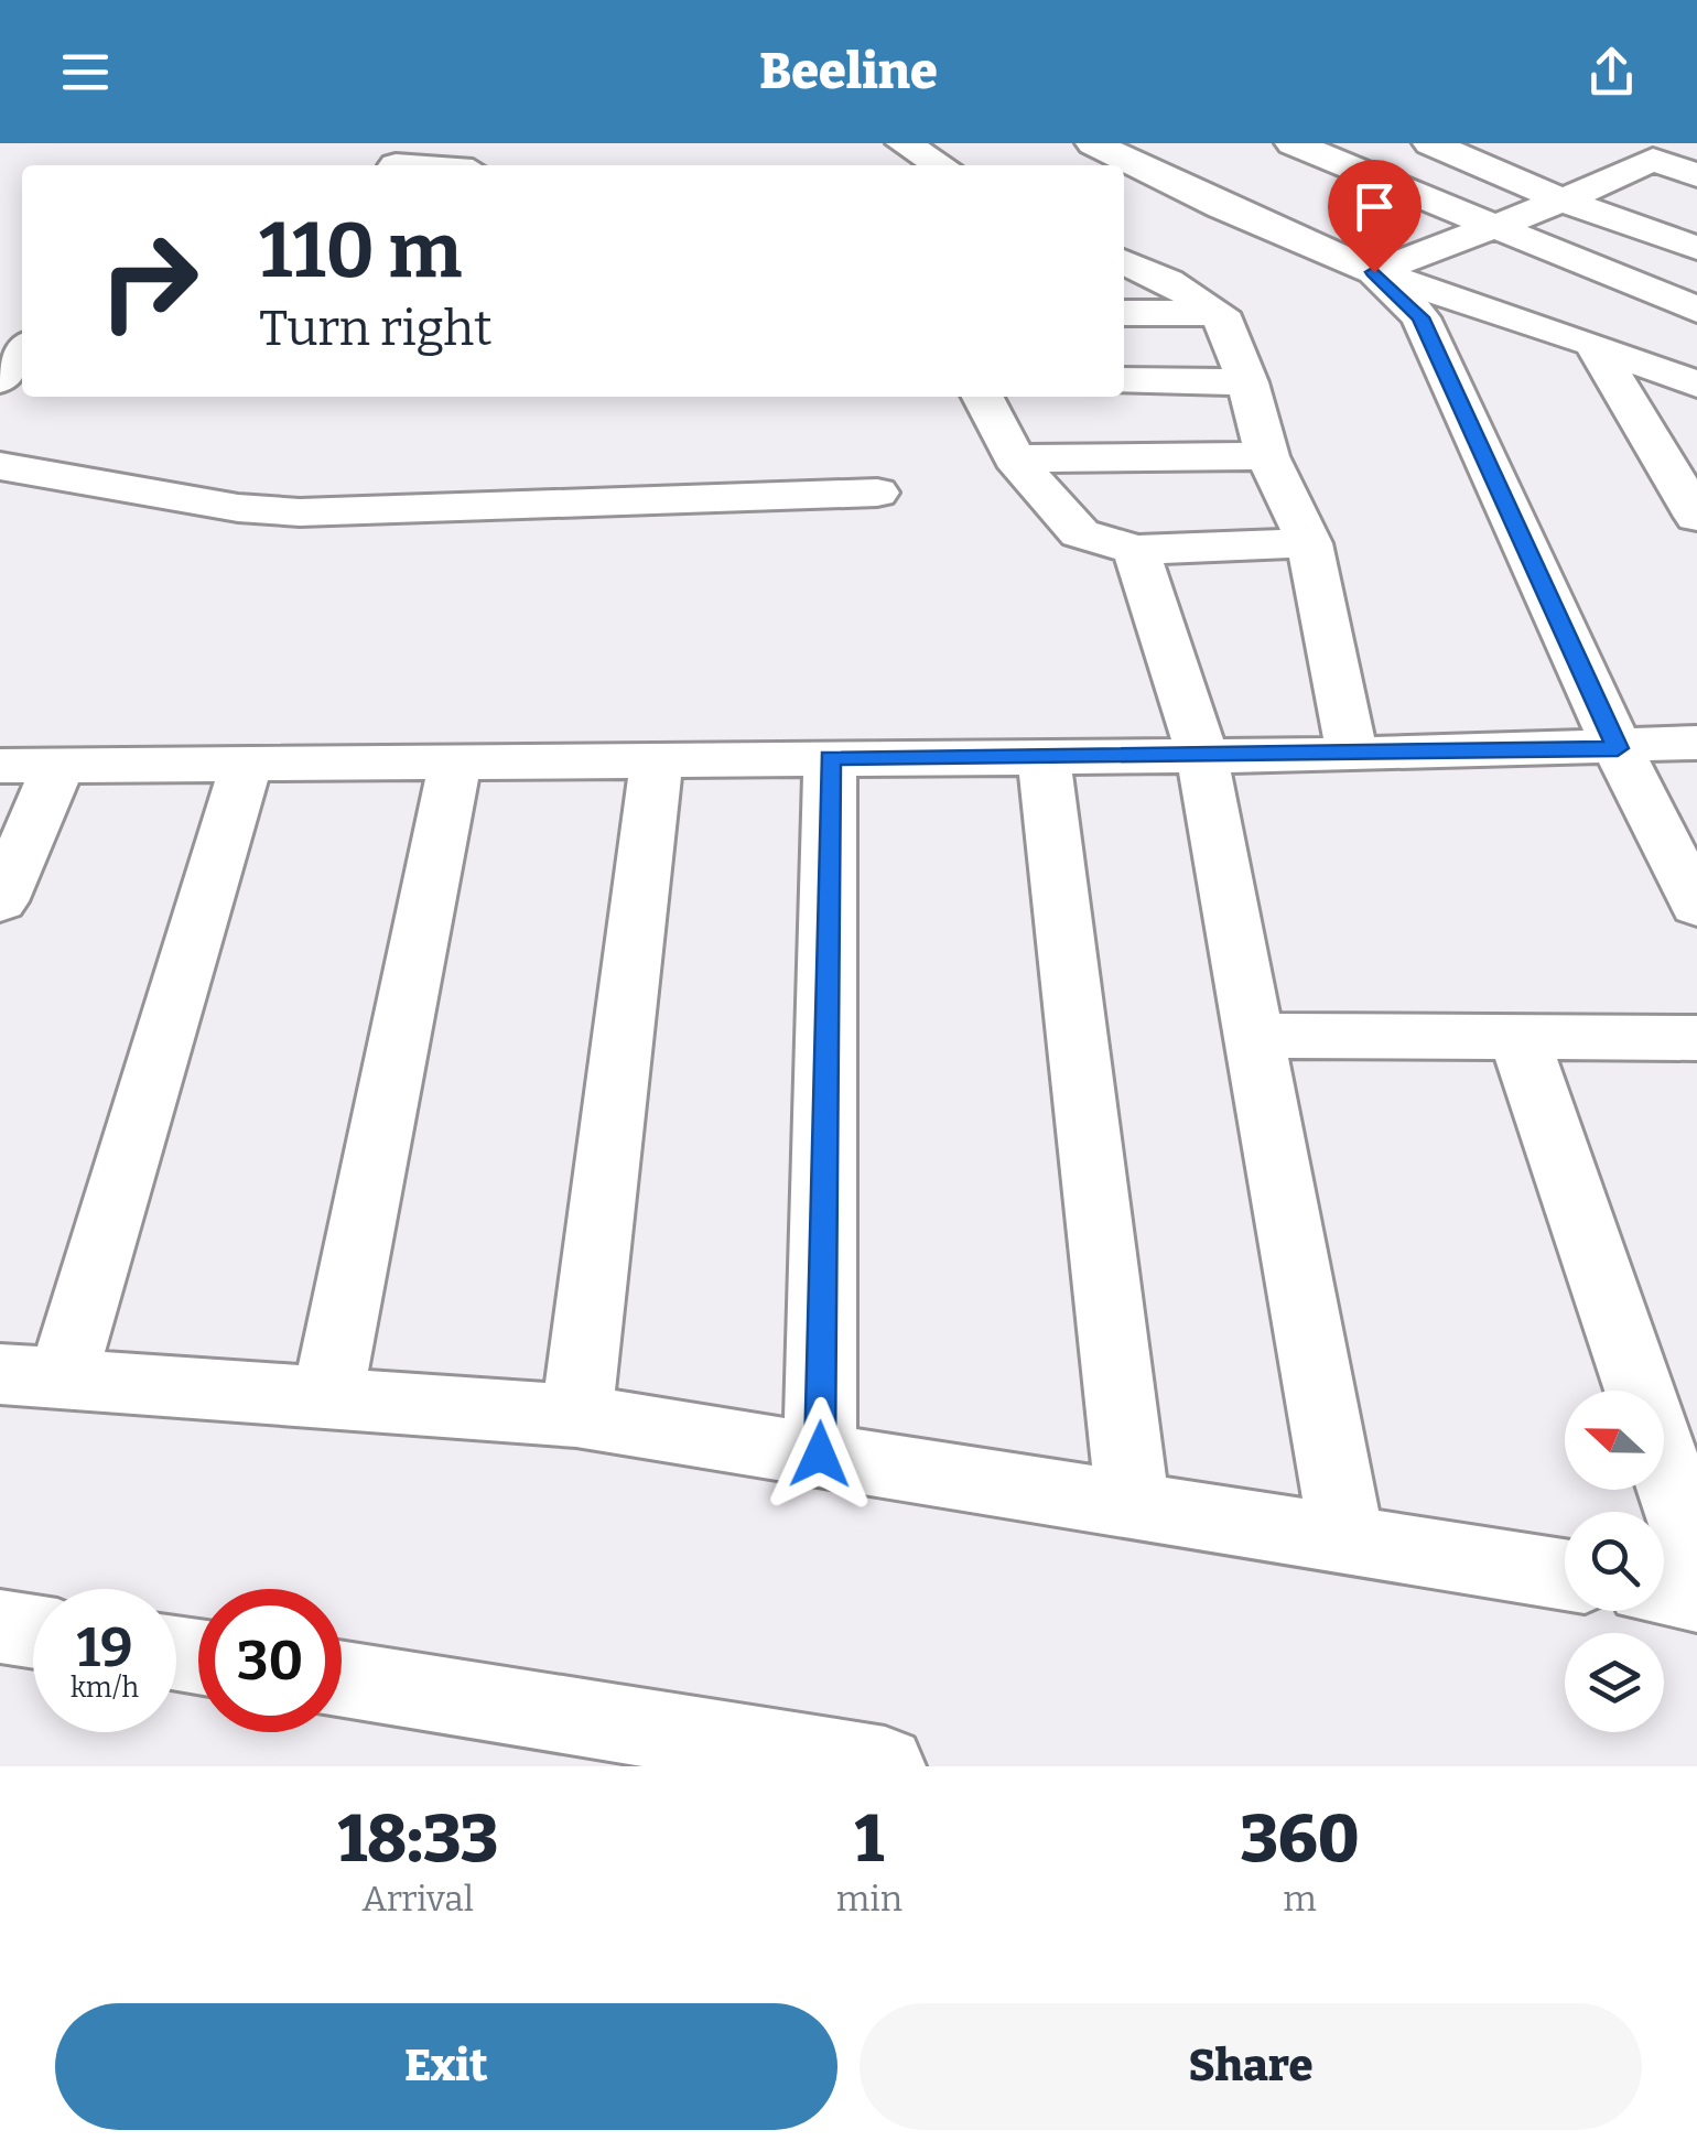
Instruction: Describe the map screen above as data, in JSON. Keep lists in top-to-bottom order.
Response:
{
  "north": "left",
  "page": {
    "header": "Beeline",
    "turn": ["110 m", "Turn right"],
    "speed": "19 km/h",
    "limit": "30",
    "eta": [
      "18:33",
      "Arrival",
      "1",
      "min",
      "360",
      "m"
    ],
    "buttons": ["Exit", "Share"]
  }
}
